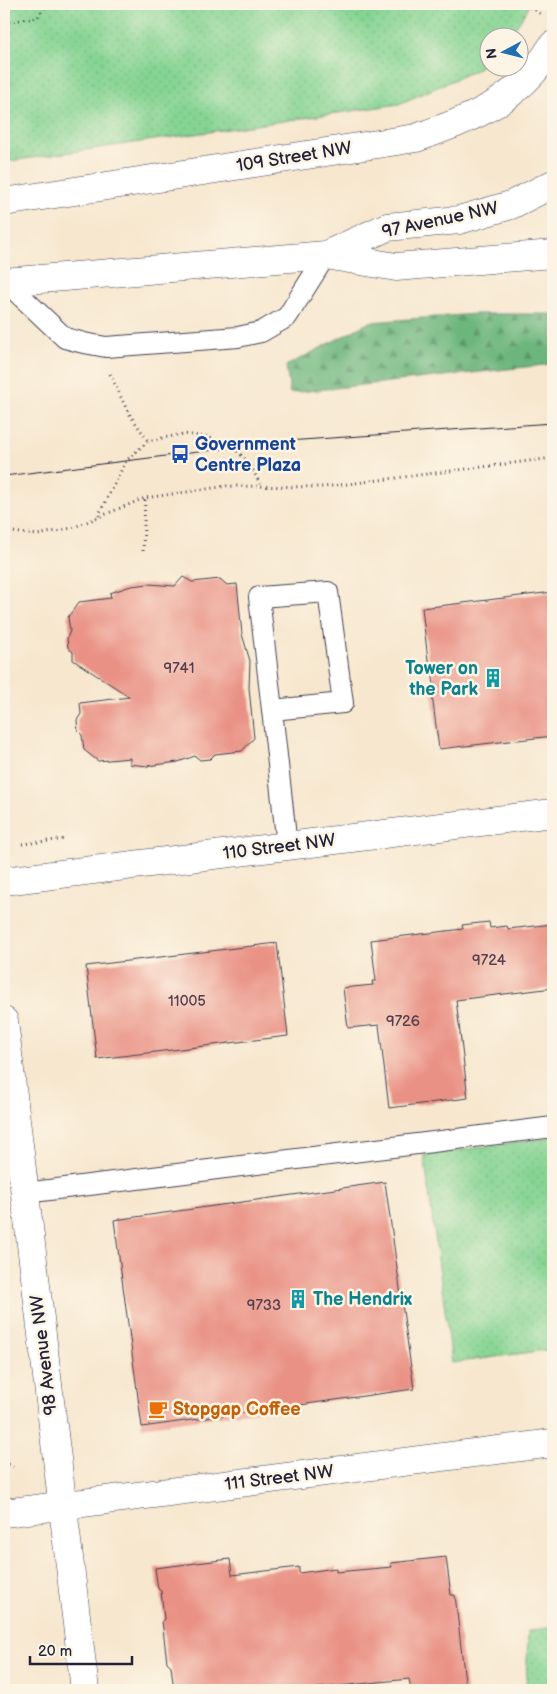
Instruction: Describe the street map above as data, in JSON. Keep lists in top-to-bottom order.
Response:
{
  "streets": {
    "street": [
      "109 Street NW",
      "97 Avenue NW",
      "110 Street NW",
      "98 Avenue NW",
      "111 Street NW"
    ]
  },
  "crossings": [
    ["98 Avenue NW", "111 Street NW"]
  ],
  "places": {
    "bus stop": ["Government Centre Plaza"],
    "building": ["Tower on the Park", "The Hendrix"],
    "cafe": ["Stopgap Coffee"]
  },
  "house_numbers": [
    "9741",
    "9724",
    "11005",
    "9726",
    "9733"
  ],
  "scale_bar": "20 m",
  "north": "left"
}
